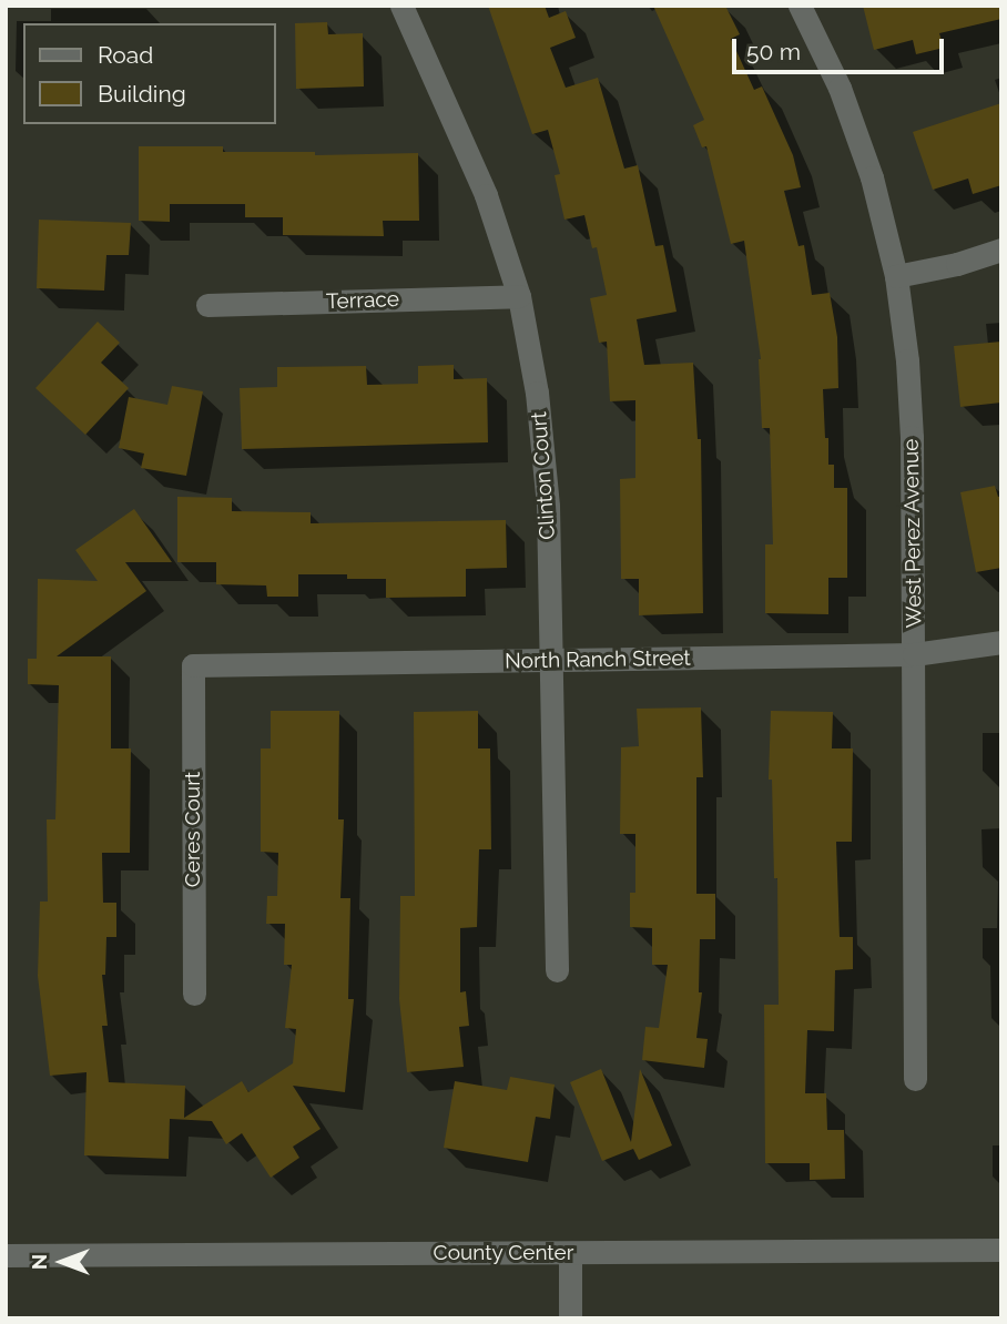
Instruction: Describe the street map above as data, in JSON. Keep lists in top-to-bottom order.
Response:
{
  "streets": {
    "street": [
      "Terrace",
      "Clinton Court",
      "West Perez Avenue",
      "North Ranch Street",
      "Ceres Court",
      "County Center"
    ]
  },
  "crossings": [
    ["Terrace", "Clinton Court"],
    ["Clinton Court", "North Ranch Street"],
    ["West Perez Avenue", "North Ranch Street"],
    ["North Ranch Street", "Ceres Court"]
  ],
  "legend": ["Road", "Building"],
  "scale_bar": "50 m",
  "north": "left"
}
